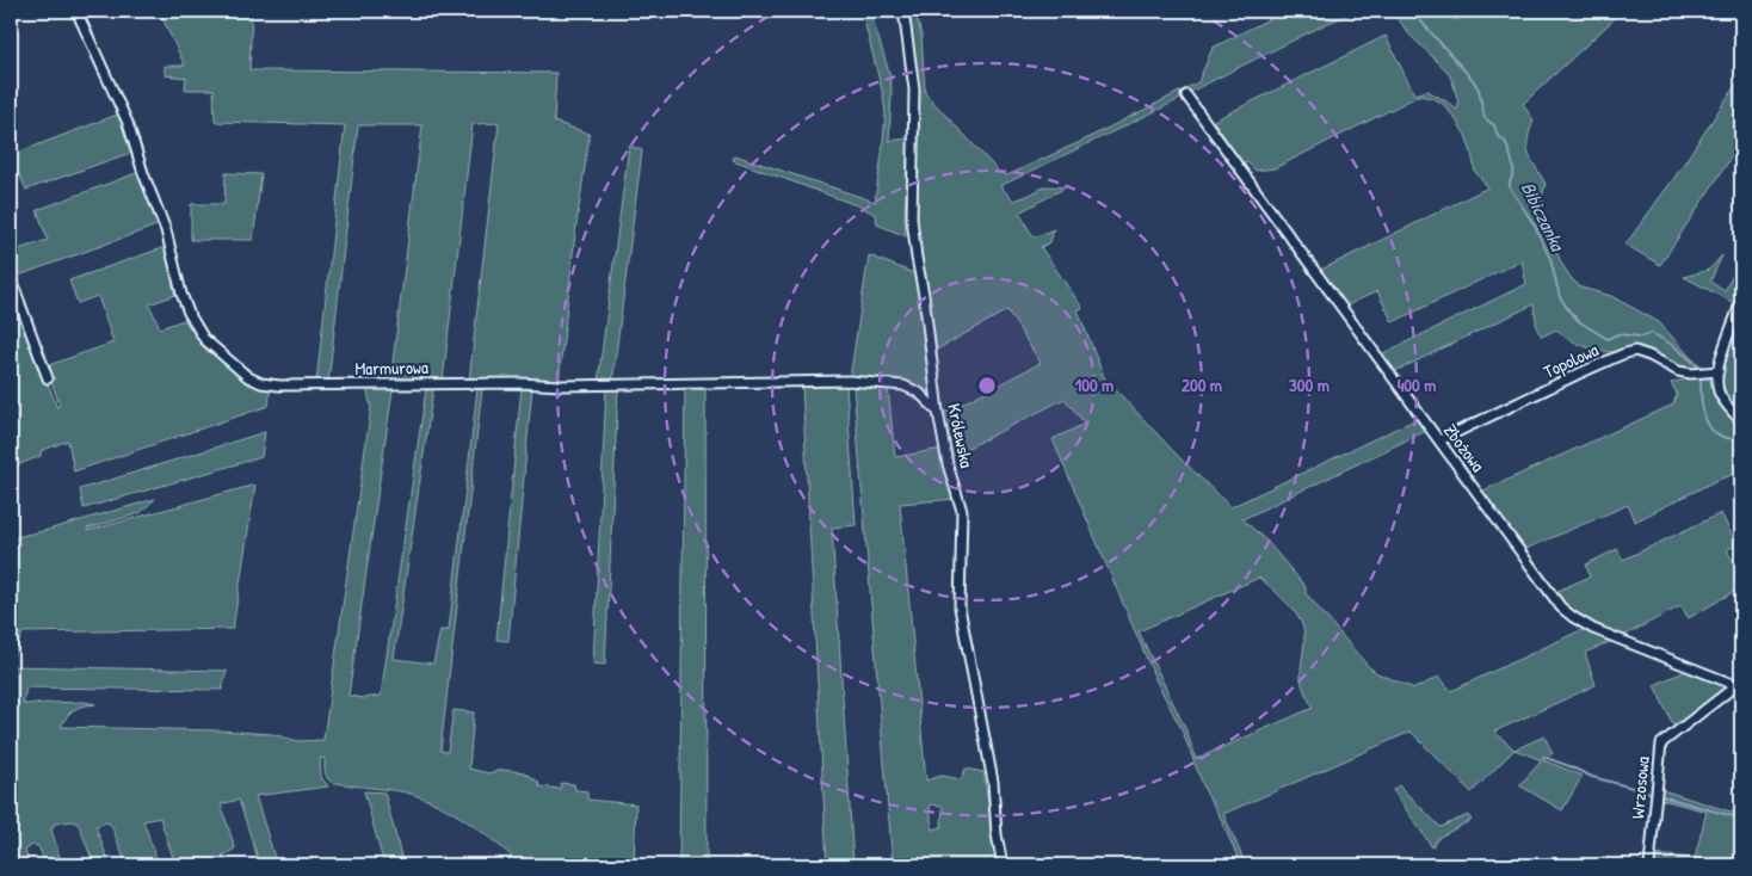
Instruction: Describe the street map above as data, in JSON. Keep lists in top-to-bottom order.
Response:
{
  "streets": {
    "street": [
      "Topolowa",
      "Marmurowa",
      "Królewska",
      "Zbożowa",
      "Wrzosowa"
    ]
  },
  "crossings": [
    ["Topolowa", "Zbożowa"],
    ["Marmurowa", "Królewska"],
    ["Zbożowa", "Wrzosowa"]
  ],
  "water": ["Bibiczanka"],
  "rings": [
    "100 m",
    "200 m",
    "300 m",
    "400 m"
  ]
}
